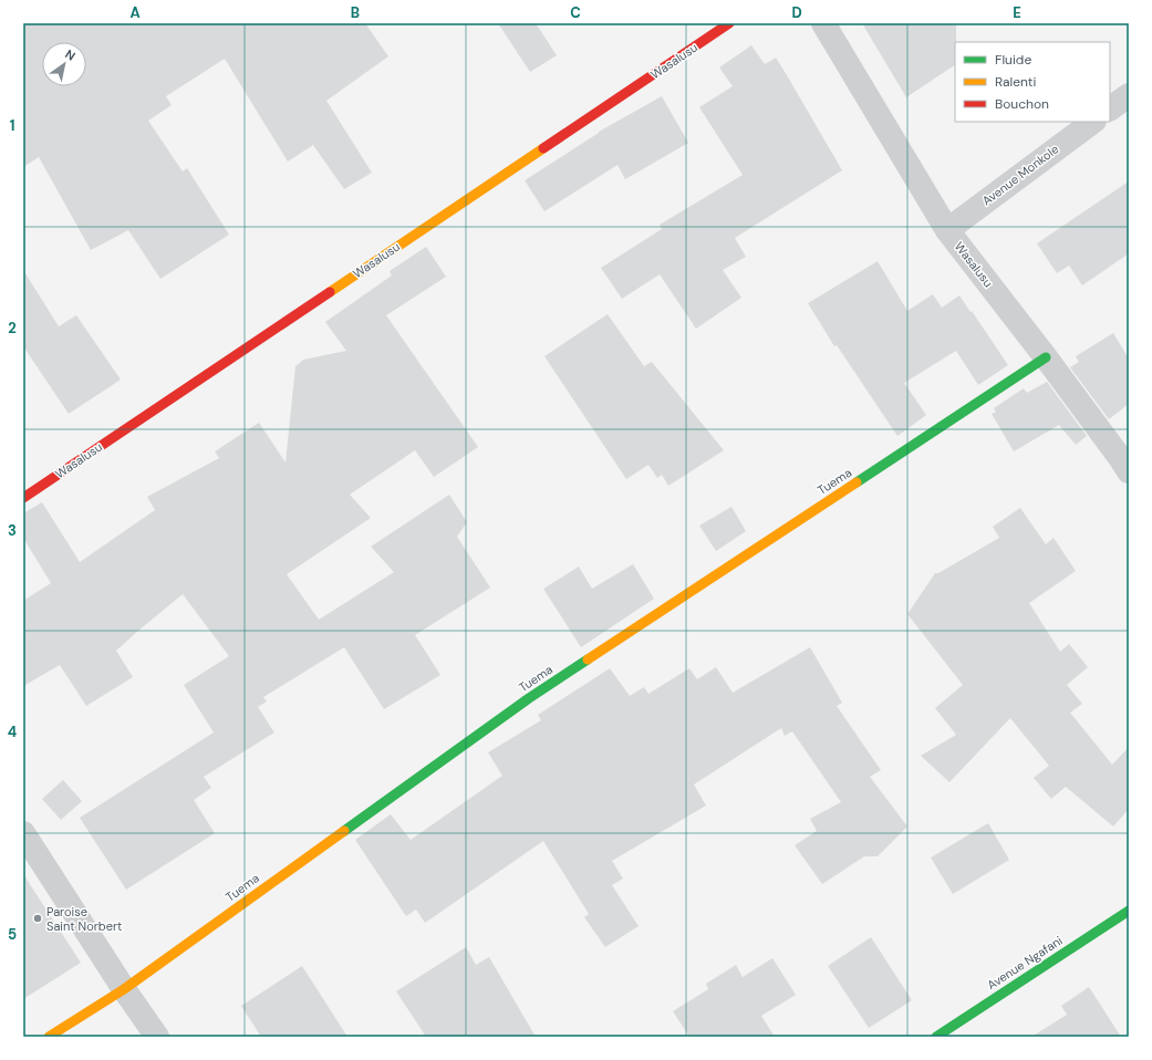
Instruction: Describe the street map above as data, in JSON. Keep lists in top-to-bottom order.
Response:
{
  "streets": {
    "street": [
      "Wasalusu",
      "Avenue Monkole",
      "Tuema",
      "Avenue Ngafani"
    ]
  },
  "crossings": [
    ["Wasalusu", "Avenue Monkole"],
    ["Wasalusu", "Tuema"]
  ],
  "places": ["Paroise Saint Norbert"],
  "legend": ["Fluide", "Ralenti", "Bouchon"],
  "north": "top right",
  "grid": {
    "columns": [
      "A",
      "B",
      "C",
      "D",
      "E"
    ],
    "rows": [
      "1",
      "2",
      "3",
      "4",
      "5"
    ]
  }
}
